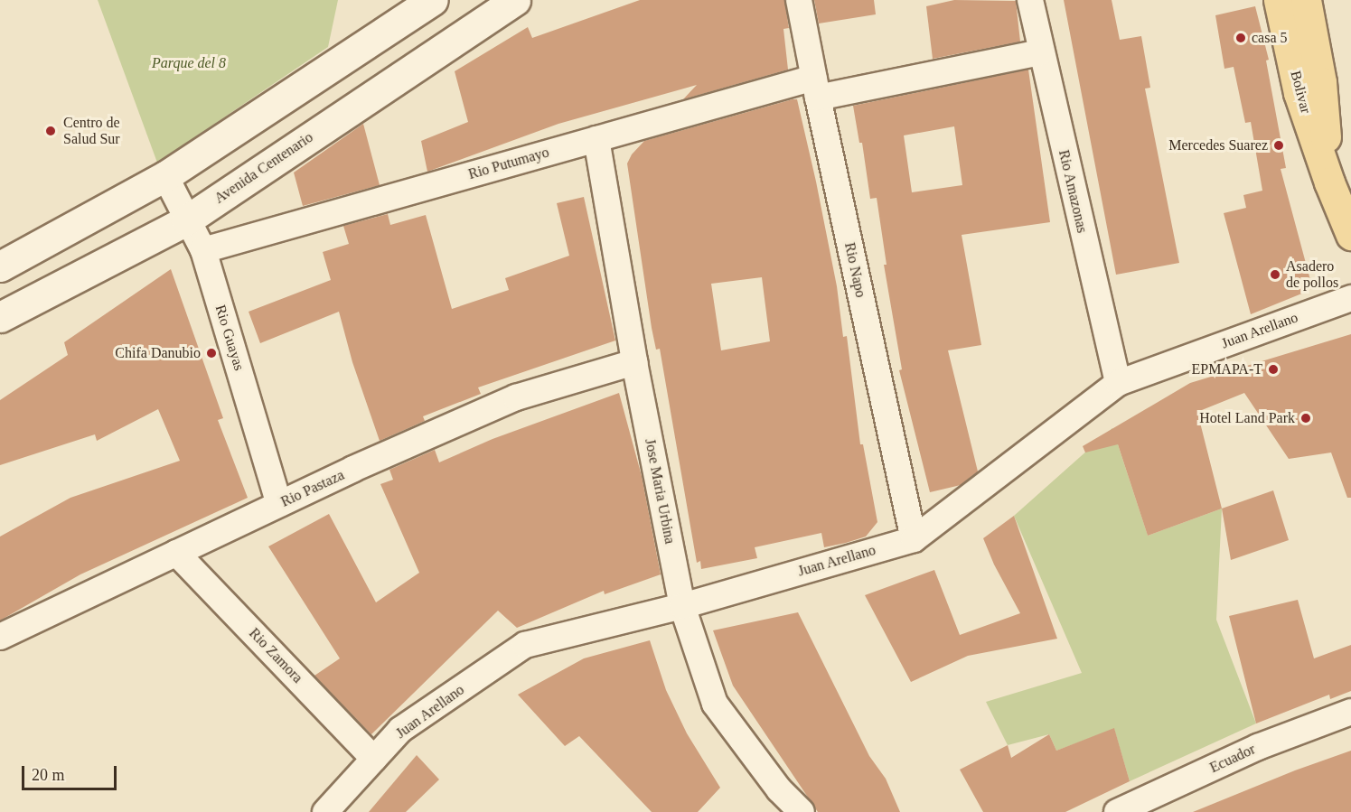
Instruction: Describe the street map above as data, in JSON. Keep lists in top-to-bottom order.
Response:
{
  "streets": {
    "main road": ["Bolivar"],
    "street": [
      "Rio Putumayo",
      "Avenida Centenario",
      "Rio Amazonas",
      "Rio Napo",
      "Juan Arellano",
      "Rio Guayas",
      "Rio Pastaza",
      "Jose Maria Urbina",
      "Rio Zamora",
      "Ecuador"
    ]
  },
  "crossings": [
    ["Rio Putumayo", "Rio Amazonas"],
    ["Rio Putumayo", "Rio Napo"],
    ["Rio Putumayo", "Rio Guayas"],
    ["Rio Putumayo", "Jose Maria Urbina"],
    ["Avenida Centenario", "Rio Guayas"],
    ["Rio Amazonas", "Juan Arellano"],
    ["Rio Napo", "Juan Arellano"],
    ["Juan Arellano", "Jose Maria Urbina"],
    ["Juan Arellano", "Rio Zamora"],
    ["Rio Guayas", "Rio Pastaza"],
    ["Rio Pastaza", "Jose Maria Urbina"],
    ["Rio Pastaza", "Rio Zamora"]
  ],
  "parks": ["Parque del 8"],
  "places": [
    "casa 5",
    "Centro de Salud Sur",
    "Mercedes Suarez",
    "Asadero de pollos",
    "Chifa Danubio",
    "EPMAPA-T",
    "Hotel Land Park"
  ],
  "scale_bar": "20 m"
}
